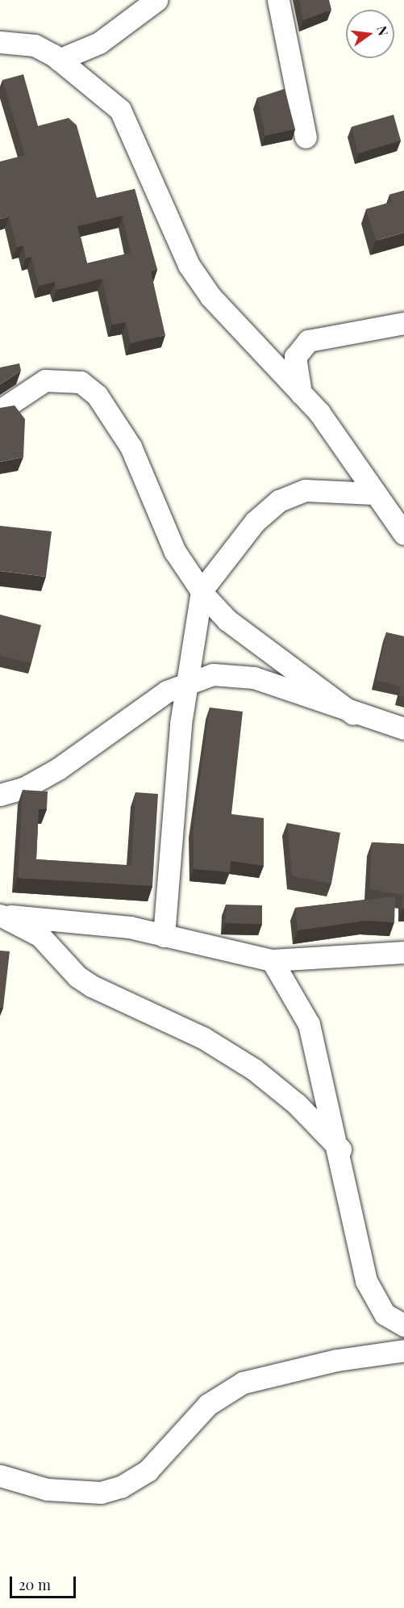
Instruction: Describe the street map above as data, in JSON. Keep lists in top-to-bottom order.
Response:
{
  "scale_bar": "20 m",
  "north": "right"
}
